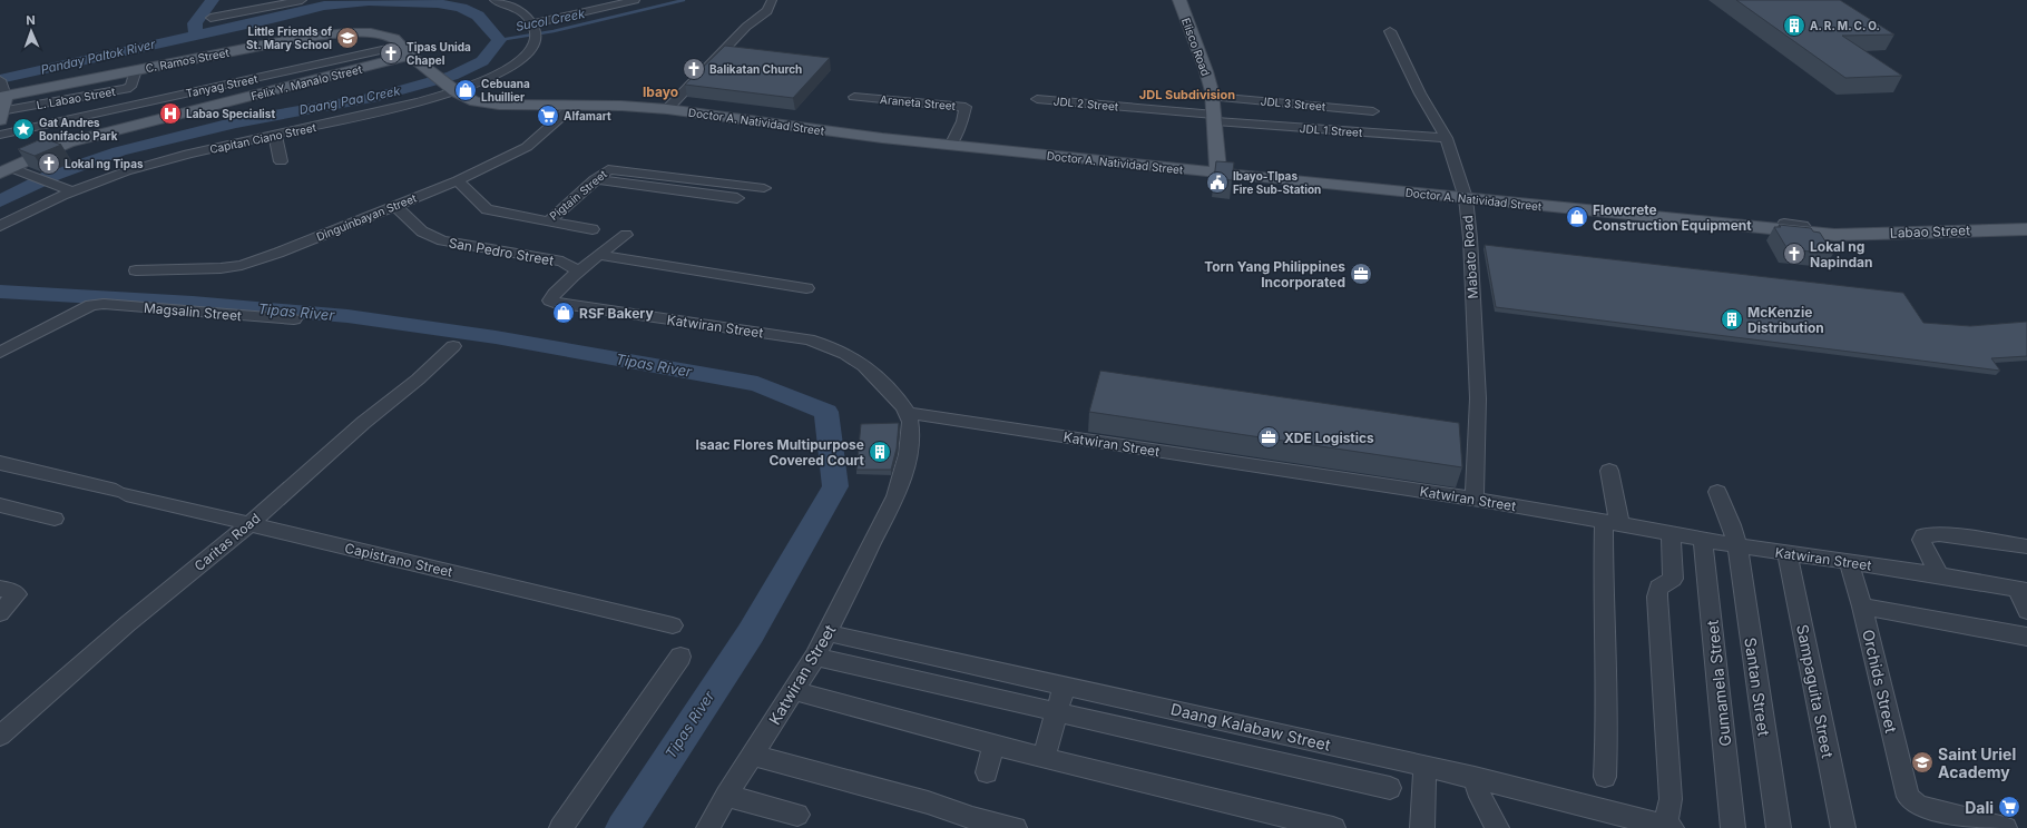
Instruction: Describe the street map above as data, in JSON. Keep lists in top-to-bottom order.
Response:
{
  "streets": {
    "main road": [
      "Elisco Road",
      "C. Ramos Street",
      "Felix Y. Manalo Street",
      "Doctor A. Natividad Street",
      "Labao Street"
    ],
    "street": [
      "Tanyag Street",
      "L. Labao Street",
      "Araneta Street",
      "JDL 2 Street",
      "JDL 3 Street",
      "JDL 1 Street",
      "Capitan Ciano Street",
      "Pigtain Street",
      "Dinguinbayan Street",
      "San Pedro Street",
      "Mabato Road",
      "Magsalin Street",
      "Katwiran Street",
      "Caritas Road",
      "Capistrano Street",
      "Orchids Street",
      "Gumamela Street",
      "Santan Street",
      "Sampaguita Street",
      "Daang Kalabaw Street"
    ]
  },
  "crossings": [
    ["Elisco Road", "JDL 2 Street"],
    ["Elisco Road", "JDL 3 Street"],
    ["Elisco Road", "Doctor A. Natividad Street"],
    ["Elisco Road", "JDL 1 Street"],
    ["C. Ramos Street", "Felix Y. Manalo Street"],
    ["C. Ramos Street", "Tanyag Street"],
    ["C. Ramos Street", "L. Labao Street"],
    ["C. Ramos Street", "Doctor A. Natividad Street"],
    ["Felix Y. Manalo Street", "Tanyag Street"],
    ["Felix Y. Manalo Street", "Doctor A. Natividad Street"],
    ["Tanyag Street", "Doctor A. Natividad Street"],
    ["Araneta Street", "Doctor A. Natividad Street"],
    ["JDL 2 Street", "JDL 1 Street"],
    ["Doctor A. Natividad Street", "Capitan Ciano Street"],
    ["Doctor A. Natividad Street", "Dinguinbayan Street"],
    ["Doctor A. Natividad Street", "Labao Street"],
    ["Doctor A. Natividad Street", "Mabato Road"],
    ["JDL 1 Street", "Mabato Road"],
    ["Pigtain Street", "Dinguinbayan Street"],
    ["Dinguinbayan Street", "San Pedro Street"],
    ["San Pedro Street", "Katwiran Street"],
    ["Mabato Road", "Katwiran Street"],
    ["Katwiran Street", "Orchids Street"],
    ["Katwiran Street", "Gumamela Street"],
    ["Katwiran Street", "Santan Street"],
    ["Katwiran Street", "Sampaguita Street"],
    ["Katwiran Street", "Daang Kalabaw Street"],
    ["Caritas Road", "Capistrano Street"]
  ],
  "districts": ["Ibayo", "JDL Subdivision"],
  "water": [
    "Sucol Creek",
    "Panday Paltok River",
    "Daang Paa Creek",
    "Tipas River"
  ],
  "places": {
    "building": ["A. R. M. C. O.", "McKenzie Distribution", "Isaac Flores Multipurpose Covered Court"],
    "school or university": ["Little Friends of St. Mary School", "Saint Uriel Academy"],
    "church": [
      "Tipas Unida Chapel",
      "Balikatan Church",
      "Lokal ng Tipas",
      "Lokal ng Napindan"
    ],
    "shop": ["Cebuana Lhuillier", "Flowcrete Construction Equipment", "RSF Bakery"],
    "hospital": ["Labao Specialist"],
    "supermarket": ["Alfamart", "Dali"],
    "place": ["Gat Andres Bonifacio Park"],
    "public building": ["Ibayo-TIpas Fire Sub-Station"],
    "office": ["Torn Yang Philippines Incorporated", "XDE Logistics"]
  },
  "north": "top"
}
